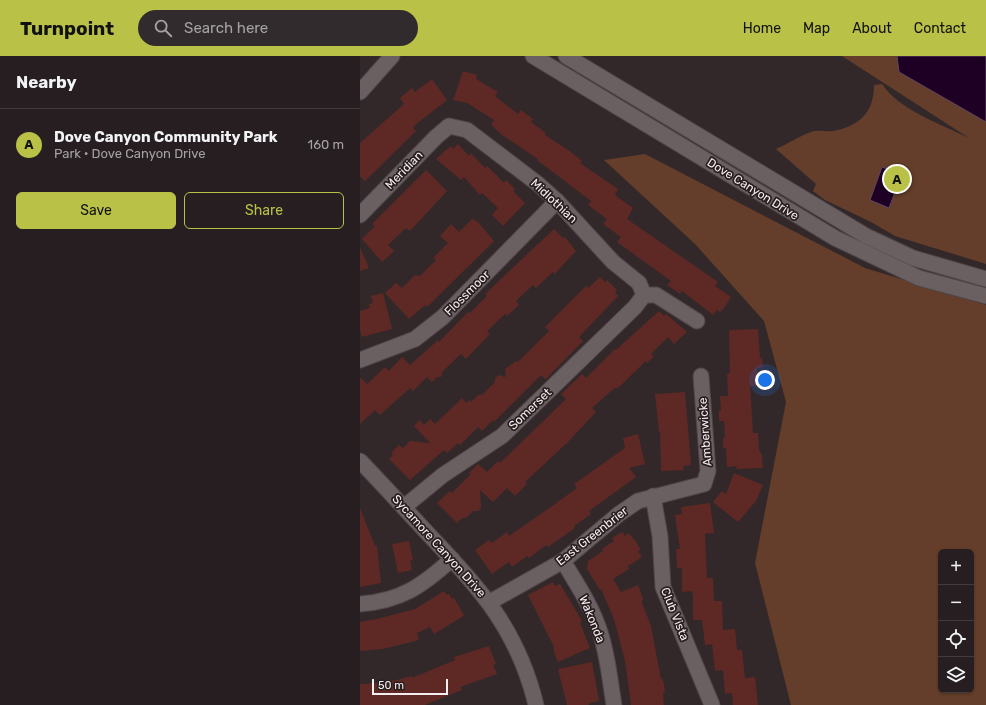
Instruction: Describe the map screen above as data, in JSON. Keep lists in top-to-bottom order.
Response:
{
  "streets": {
    "street": [
      "Meridian",
      "Dove Canyon Drive",
      "Midlothian",
      "Flossmoor",
      "Somerset",
      "Amberwicke",
      "East Greenbrier",
      "Sycamore Canyon Drive",
      "Club Vista",
      "Wakonda"
    ]
  },
  "crossings": [
    ["Meridian", "Midlothian"],
    ["Midlothian", "Flossmoor"],
    ["Midlothian", "Somerset"],
    ["Somerset", "Sycamore Canyon Drive"],
    ["Amberwicke", "East Greenbrier"],
    ["Amberwicke", "Club Vista"],
    ["East Greenbrier", "Sycamore Canyon Drive"],
    ["East Greenbrier", "Club Vista"],
    ["East Greenbrier", "Wakonda"]
  ],
  "scale_bar": "50 m",
  "page": {
    "header": "Turnpoint",
    "search": "Search here",
    "nav": [
      "Home",
      "Map",
      "About",
      "Contact"
    ],
    "heading": "Nearby",
    "list": [
      {
        "mark": "A",
        "name": "Dove Canyon Community Park",
        "note": "Park · Dove Canyon Drive",
        "value": "160 m"
      }
    ],
    "pins": "A",
    "buttons": ["Save", "Share"],
    "map_buttons": ["+", "−"],
    "scale": "50 m"
  }
}
